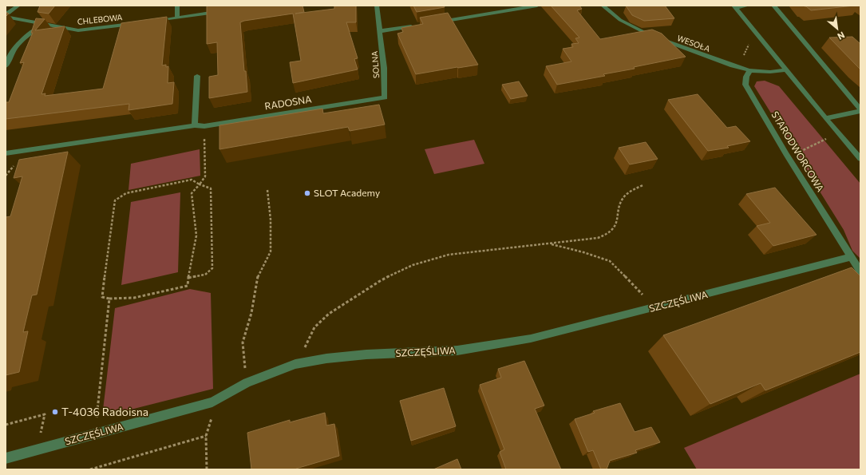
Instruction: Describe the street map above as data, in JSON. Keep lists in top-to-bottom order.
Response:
{
  "streets": {
    "street": [
      "CHLEBOWA",
      "WESOŁA",
      "SOLNA",
      "RADOSNA",
      "STARODWORCOWA",
      "SZCZĘŚLIWA"
    ]
  },
  "crossings": [
    ["WESOŁA", "STARODWORCOWA"],
    ["SOLNA", "RADOSNA"],
    ["STARODWORCOWA", "SZCZĘŚLIWA"]
  ],
  "places": ["SLOT Academy", "T-4036 Radoisna"],
  "north": "bottom right"
}
